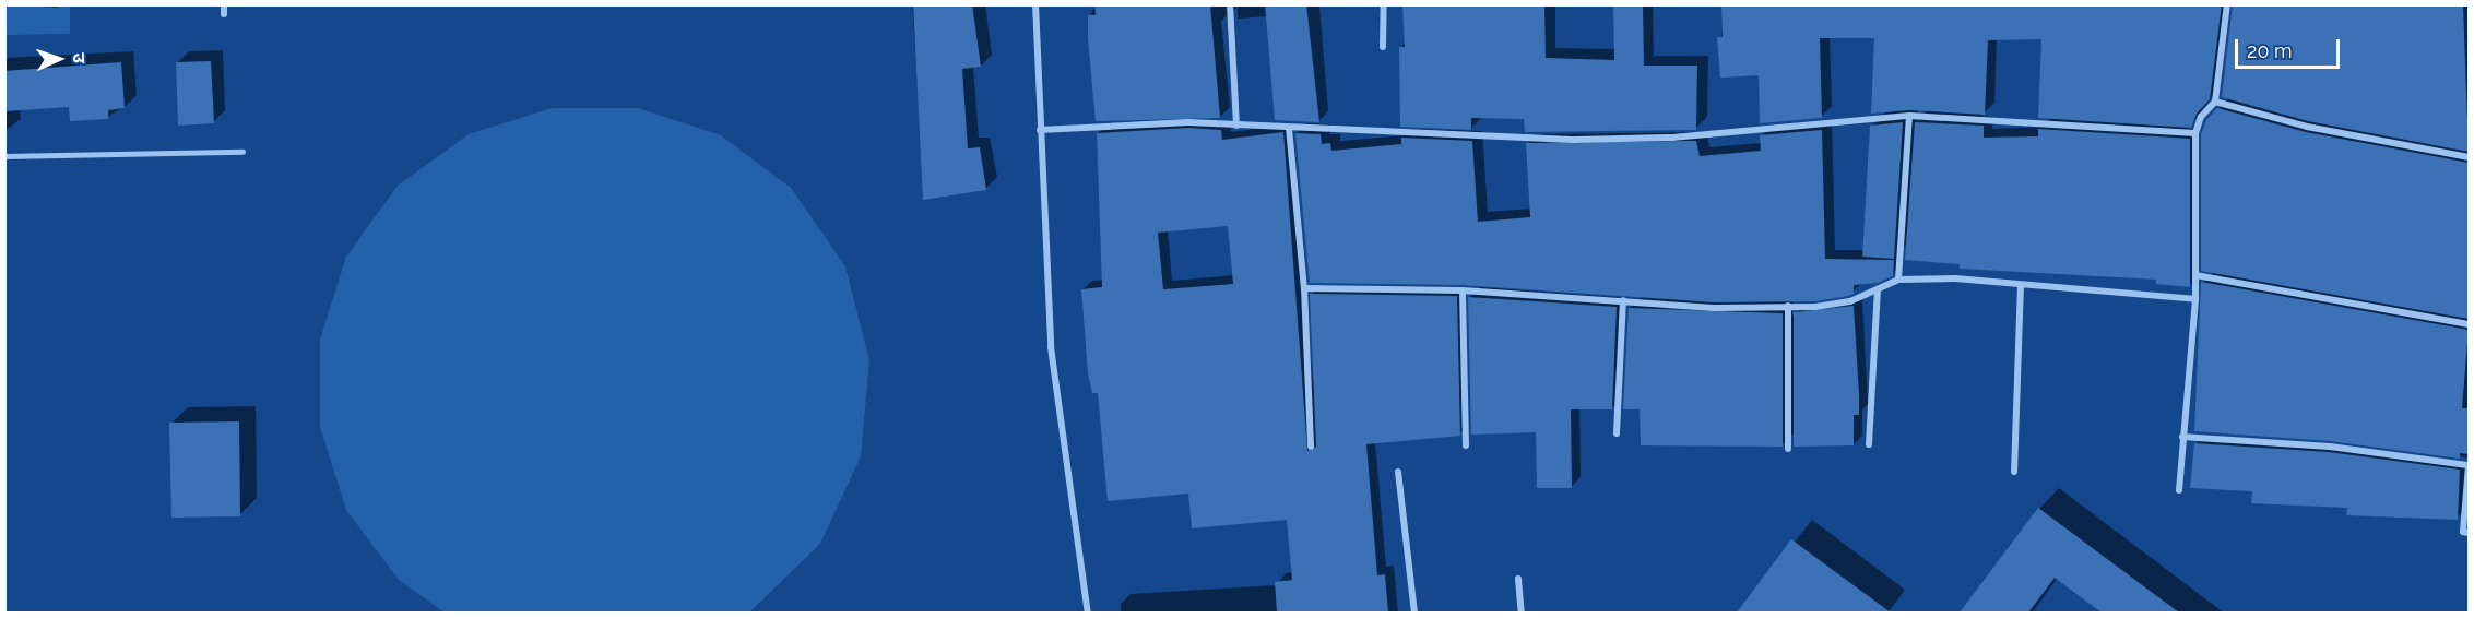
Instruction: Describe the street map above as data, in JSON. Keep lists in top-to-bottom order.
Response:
{
  "scale_bar": "20 m",
  "north": "right"
}
